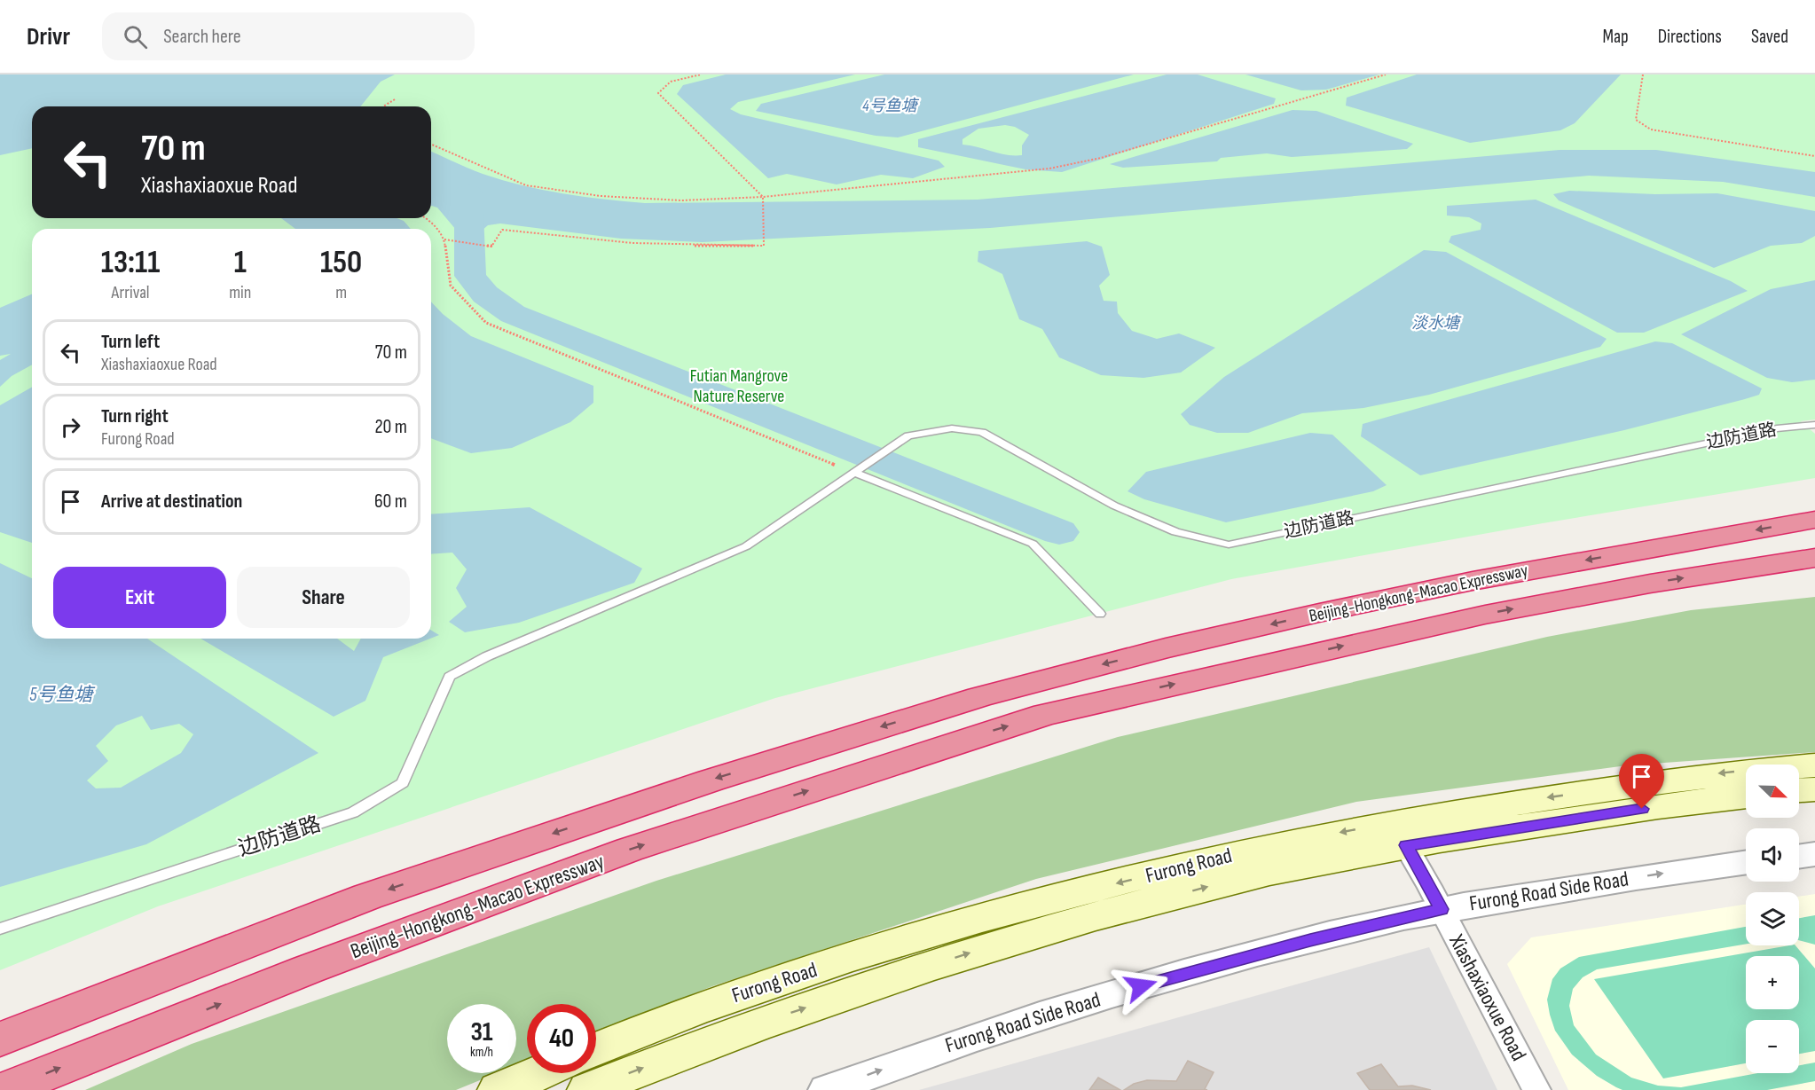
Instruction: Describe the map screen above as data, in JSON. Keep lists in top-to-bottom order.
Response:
{
  "streets": {
    "highway": ["Beijing-Hongkong-Macao Expressway"],
    "main road": ["Furong Road"],
    "street": ["Furong Road Side Road", "Xiashaxiaoxue Road"],
    "lane": ["边防道路"]
  },
  "crossings": [
    ["Furong Road", "Xiashaxiaoxue Road"],
    ["Furong Road Side Road", "Xiashaxiaoxue Road"]
  ],
  "one_way": ["Furong Road Side Road"],
  "water": ["4号鱼塘", "淡水塘", "5号鱼塘"],
  "parks": ["Futian Mangrove Nature Reserve"],
  "north": "bottom right",
  "page": {
    "header": "Drivr",
    "search": "Search here",
    "nav": ["Map", "Directions", "Saved"],
    "turn": ["70 m", "Xiashaxiaoxue Road"],
    "eta": [
      "13:11",
      "Arrival",
      "1",
      "min",
      "150",
      "m"
    ],
    "list": [
      {
        "name": "Turn left",
        "note": "Xiashaxiaoxue Road",
        "value": "70 m"
      },
      {
        "name": "Turn right",
        "note": "Furong Road",
        "value": "20 m"
      },
      {
        "name": "Arrive at destination",
        "value": "60 m"
      }
    ],
    "buttons": ["Exit", "Share"],
    "map_buttons": ["+", "−"],
    "speed": "31 km/h",
    "limit": "40"
  }
}
